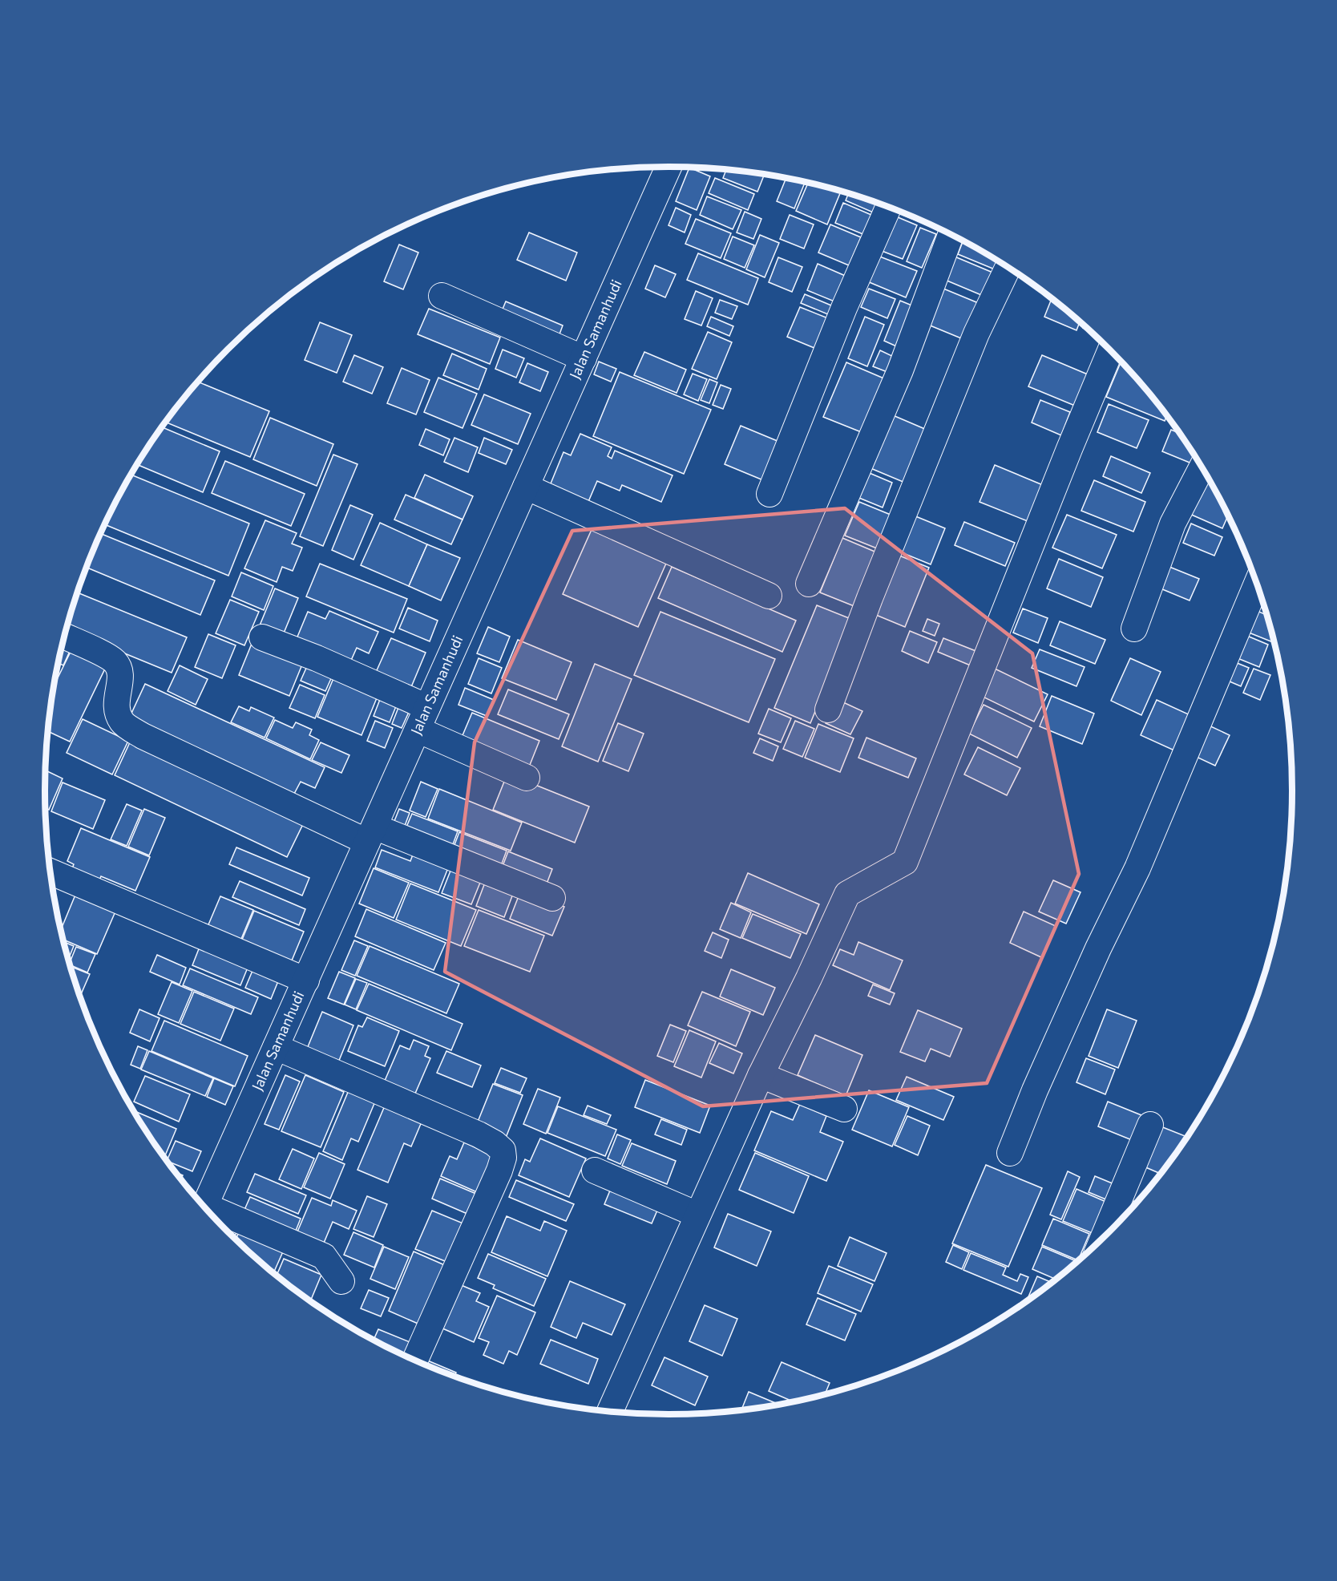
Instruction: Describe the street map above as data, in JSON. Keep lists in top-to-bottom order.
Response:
{
  "streets": {
    "street": ["Jalan Samanhudi"]
  }
}
